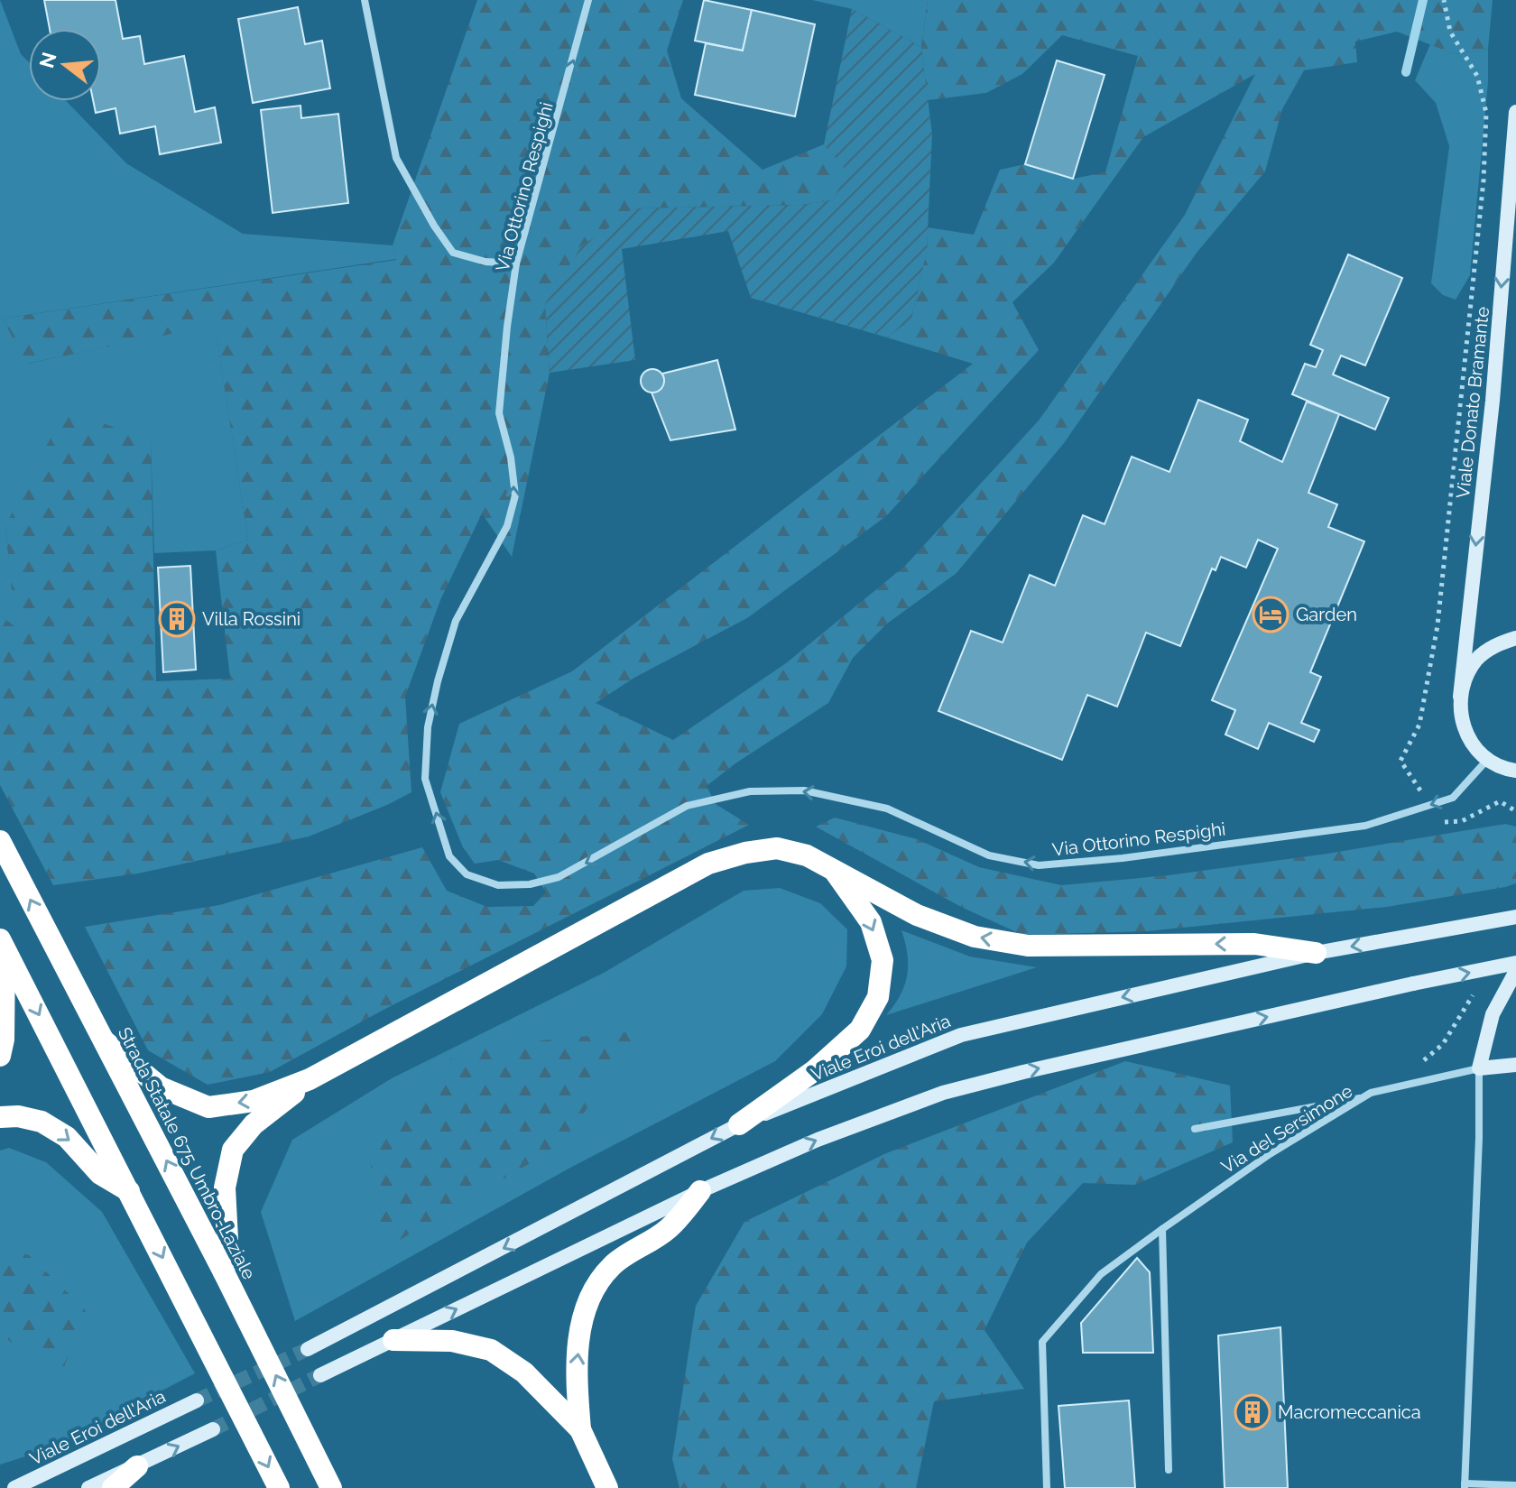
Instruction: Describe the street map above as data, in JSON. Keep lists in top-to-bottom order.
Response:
{
  "streets": {
    "highway": ["Strada Statale 675 Umbro-Laziale"],
    "main road": ["Viale Donato Bramante", "Viale Eroi dell'Aria"],
    "street": ["Via Ottorino Respighi", "Via del Sersimone"]
  },
  "crossings": [
    ["Via Ottorino Respighi", "Viale Donato Bramante"]
  ],
  "one_way": ["Viale Donato Bramante"],
  "places": {
    "hotel": ["Garden"],
    "building": ["Villa Rossini", "Macromeccanica"]
  },
  "north": "left"
}
